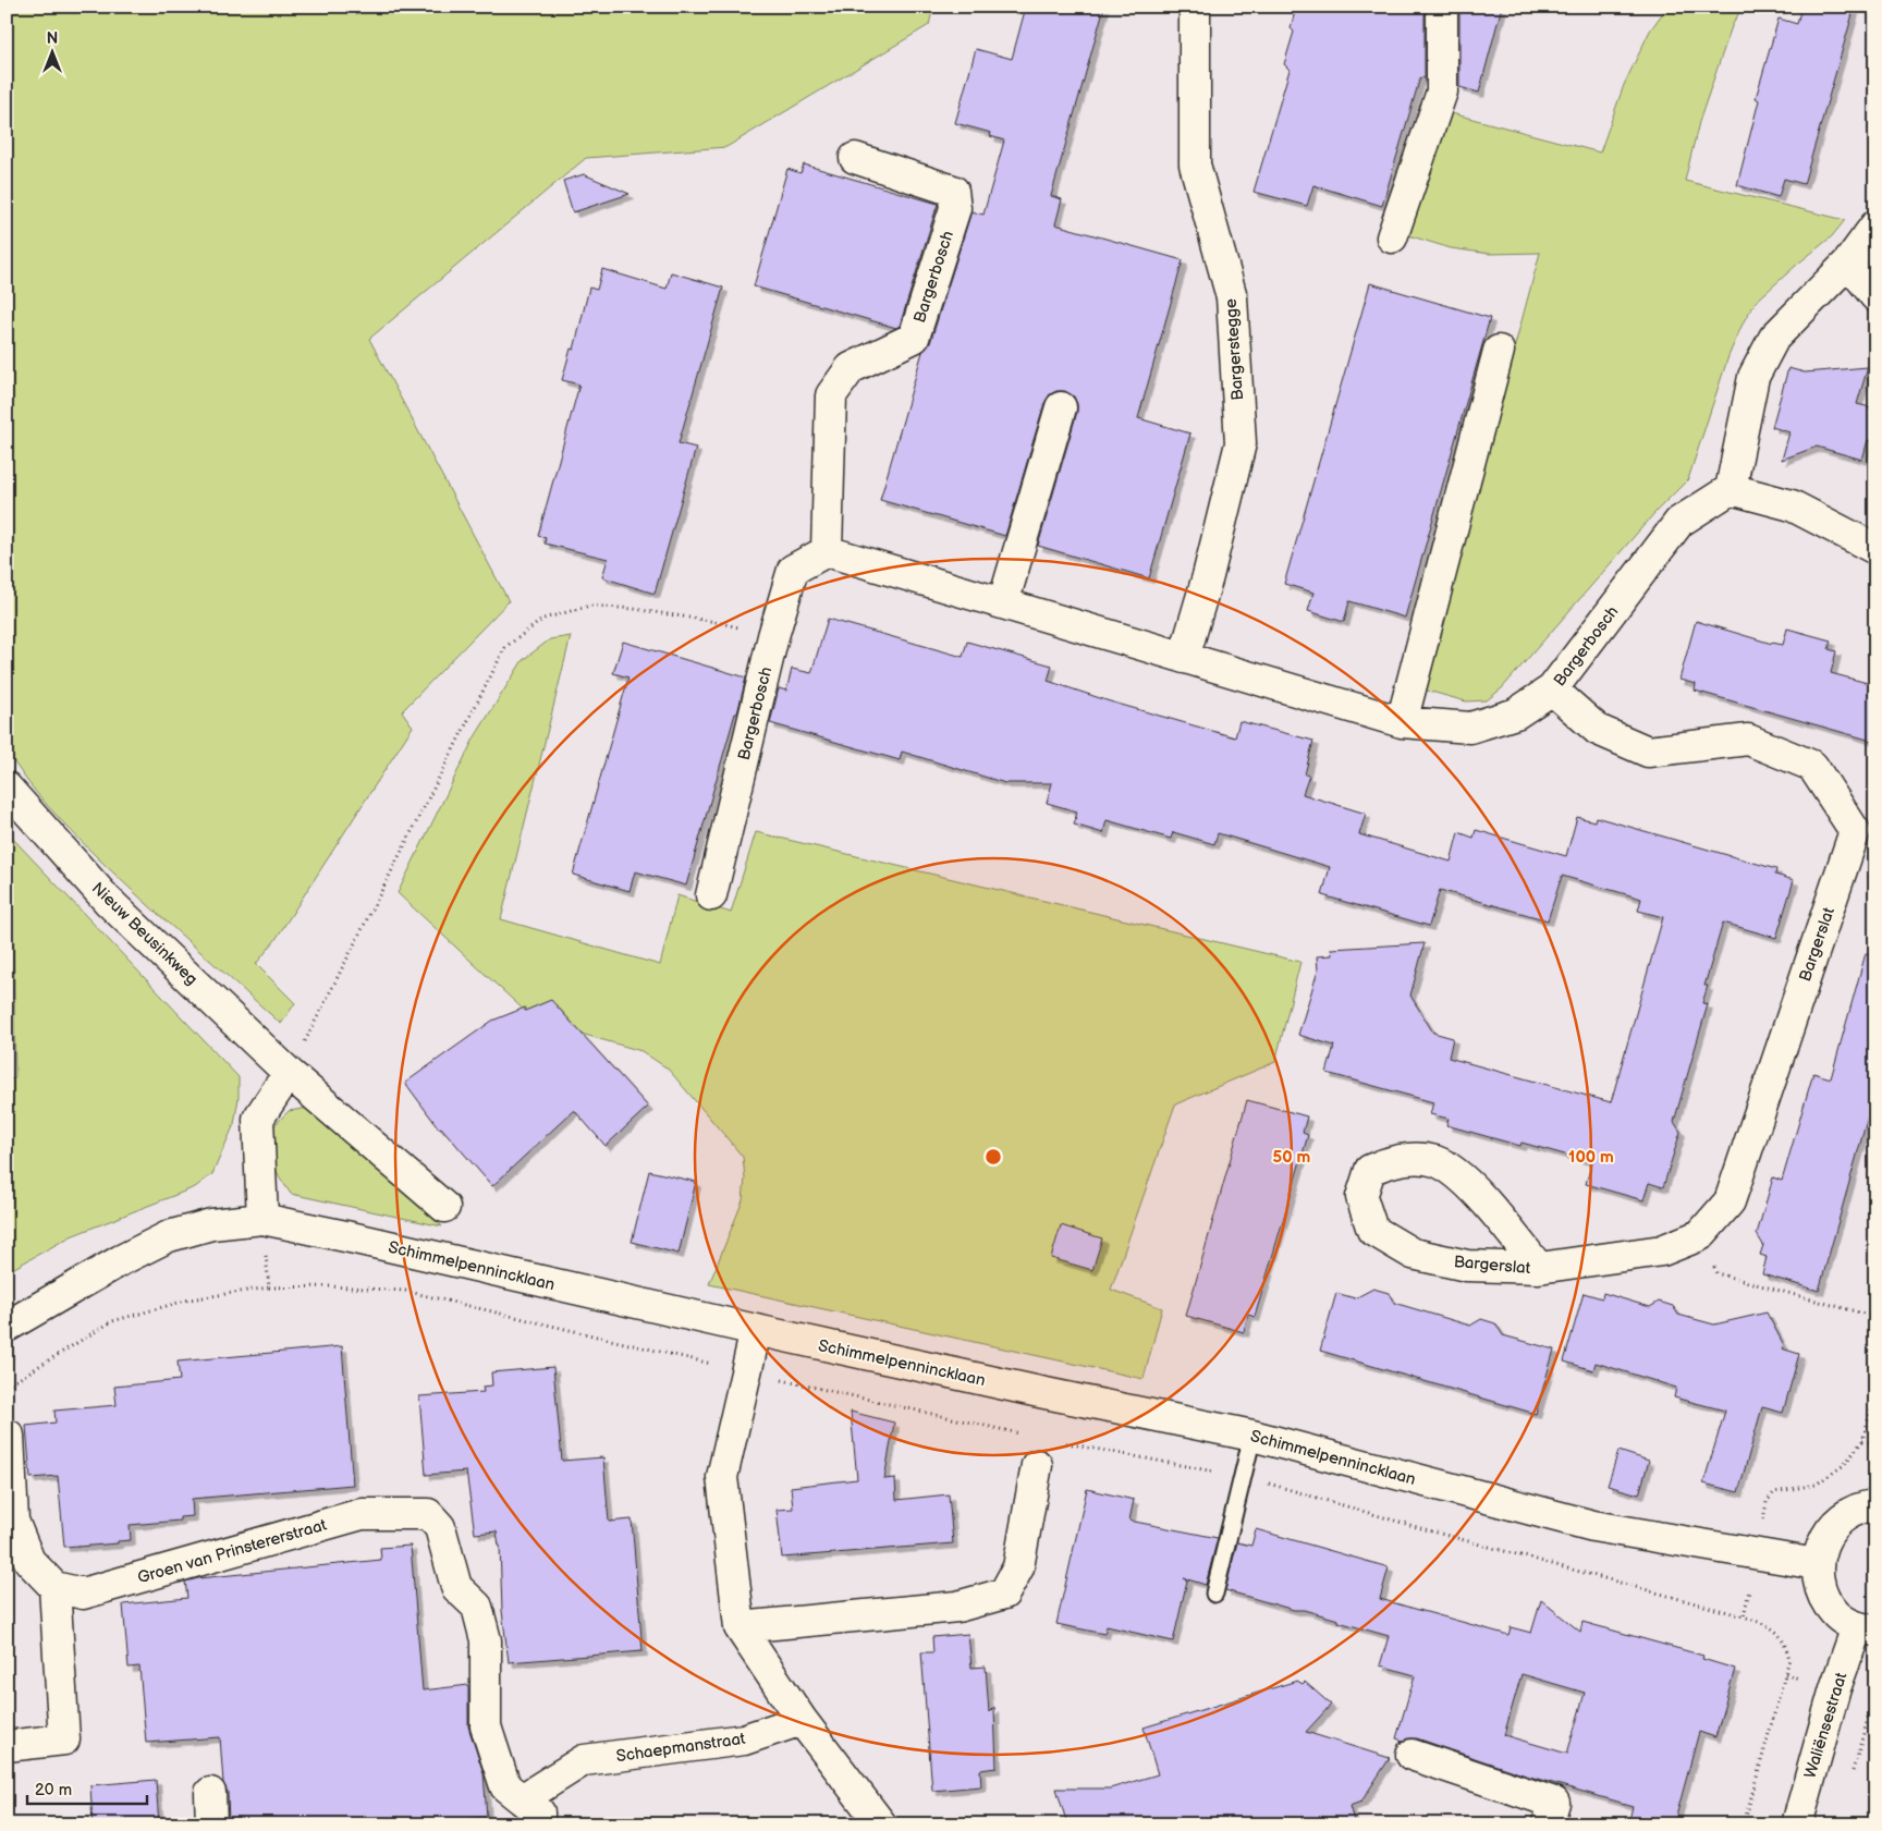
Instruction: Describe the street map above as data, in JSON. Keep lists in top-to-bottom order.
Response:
{
  "streets": {
    "street": [
      "Bargerbosch",
      "Bargerstegge",
      "Nieuw Beusinkweg",
      "Bargerslat",
      "Schimmelpennincklaan",
      "Groen van Prinstererstraat",
      "Waliënsestraat",
      "Schaepmanstraat"
    ]
  },
  "crossings": [
    ["Bargerbosch", "Bargerstegge"],
    ["Bargerbosch", "Bargerslat"],
    ["Groen van Prinstererstraat", "Schaepmanstraat"]
  ],
  "scale_bar": "20 m",
  "north": "top",
  "rings": ["50 m", "100 m"]
}
